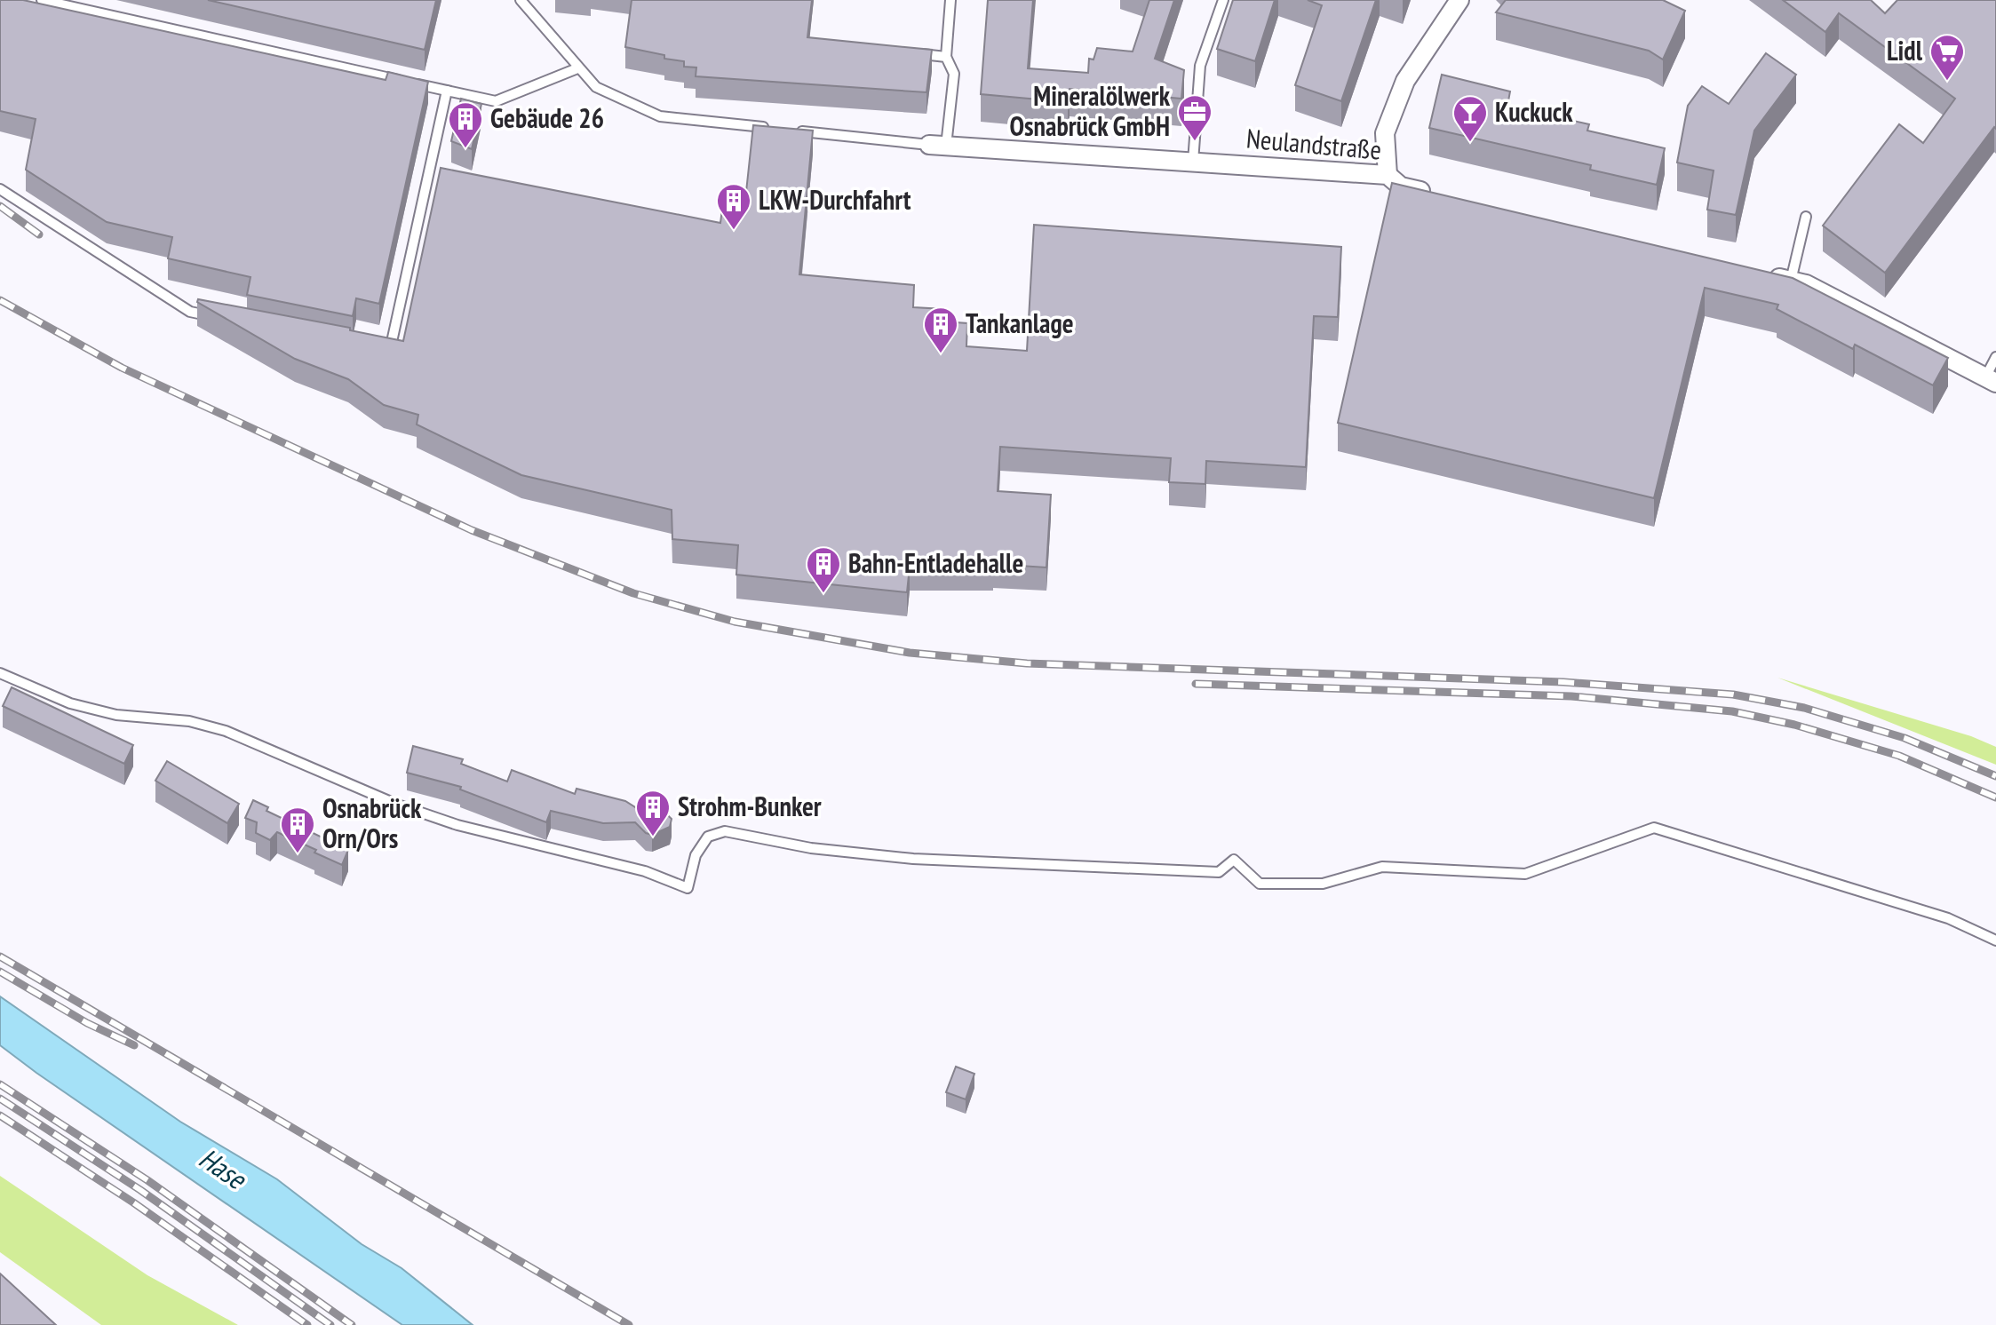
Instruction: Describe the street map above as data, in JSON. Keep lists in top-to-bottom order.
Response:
{
  "streets": {
    "street": ["Neulandstraße"]
  },
  "water": ["Hase"],
  "places": {
    "supermarket": ["Lidl"],
    "office": ["Mineralölwerk Osnabrück GmbH"],
    "bar": ["Kuckuck"],
    "building": [
      "Gebäude 26",
      "LKW-Durchfahrt",
      "Tankanlage",
      "Bahn-Entladehalle",
      "Strohm-Bunker",
      "Osnabrück Orn/Ors"
    ]
  }
}
